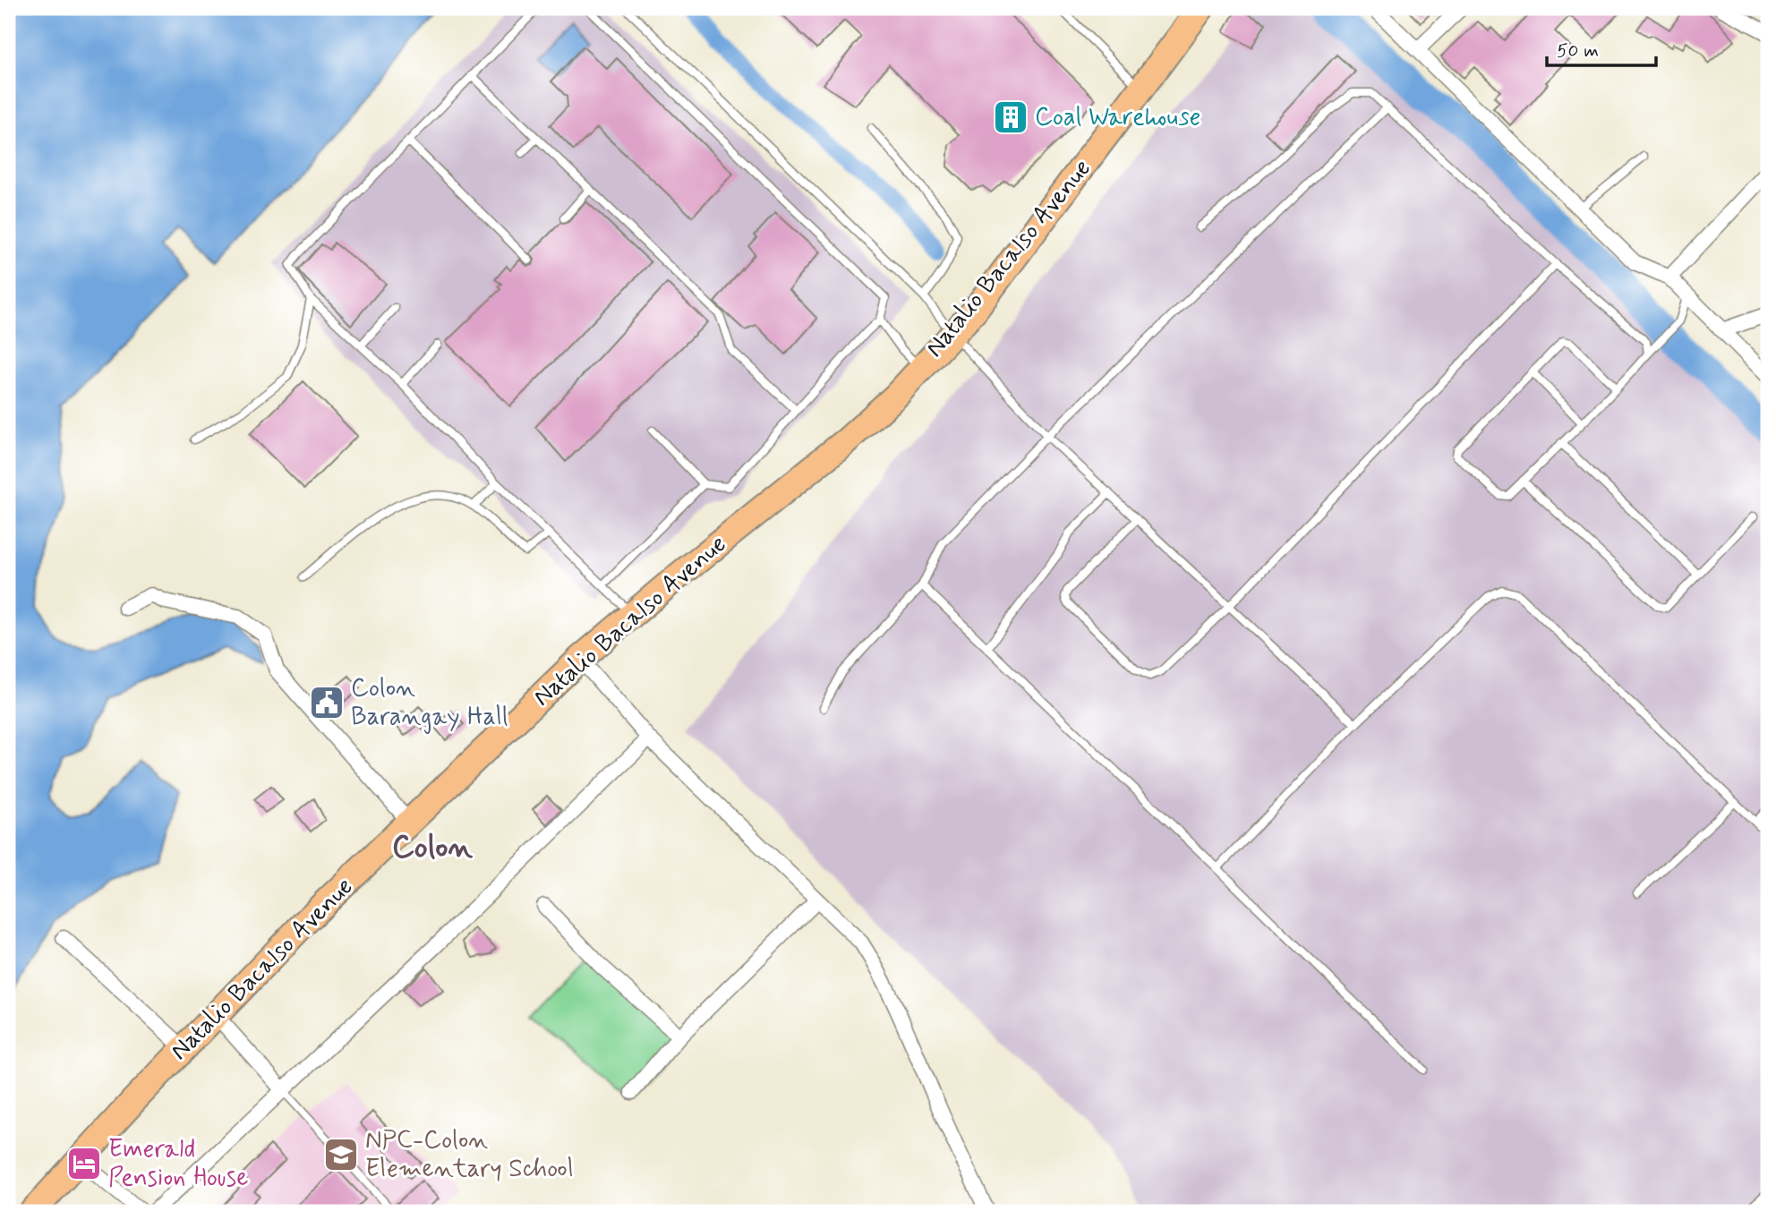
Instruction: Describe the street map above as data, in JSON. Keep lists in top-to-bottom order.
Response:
{
  "streets": {
    "highway": ["Natalio Bacalso Avenue"]
  },
  "districts": ["Colon"],
  "places": {
    "building": ["Coal Warehouse"],
    "public building": ["Colon Barangay Hall"],
    "school or university": ["NPC-Colon Elementary School"],
    "hotel": ["Emerald Pension House"]
  },
  "scale_bar": "50 m"
}
